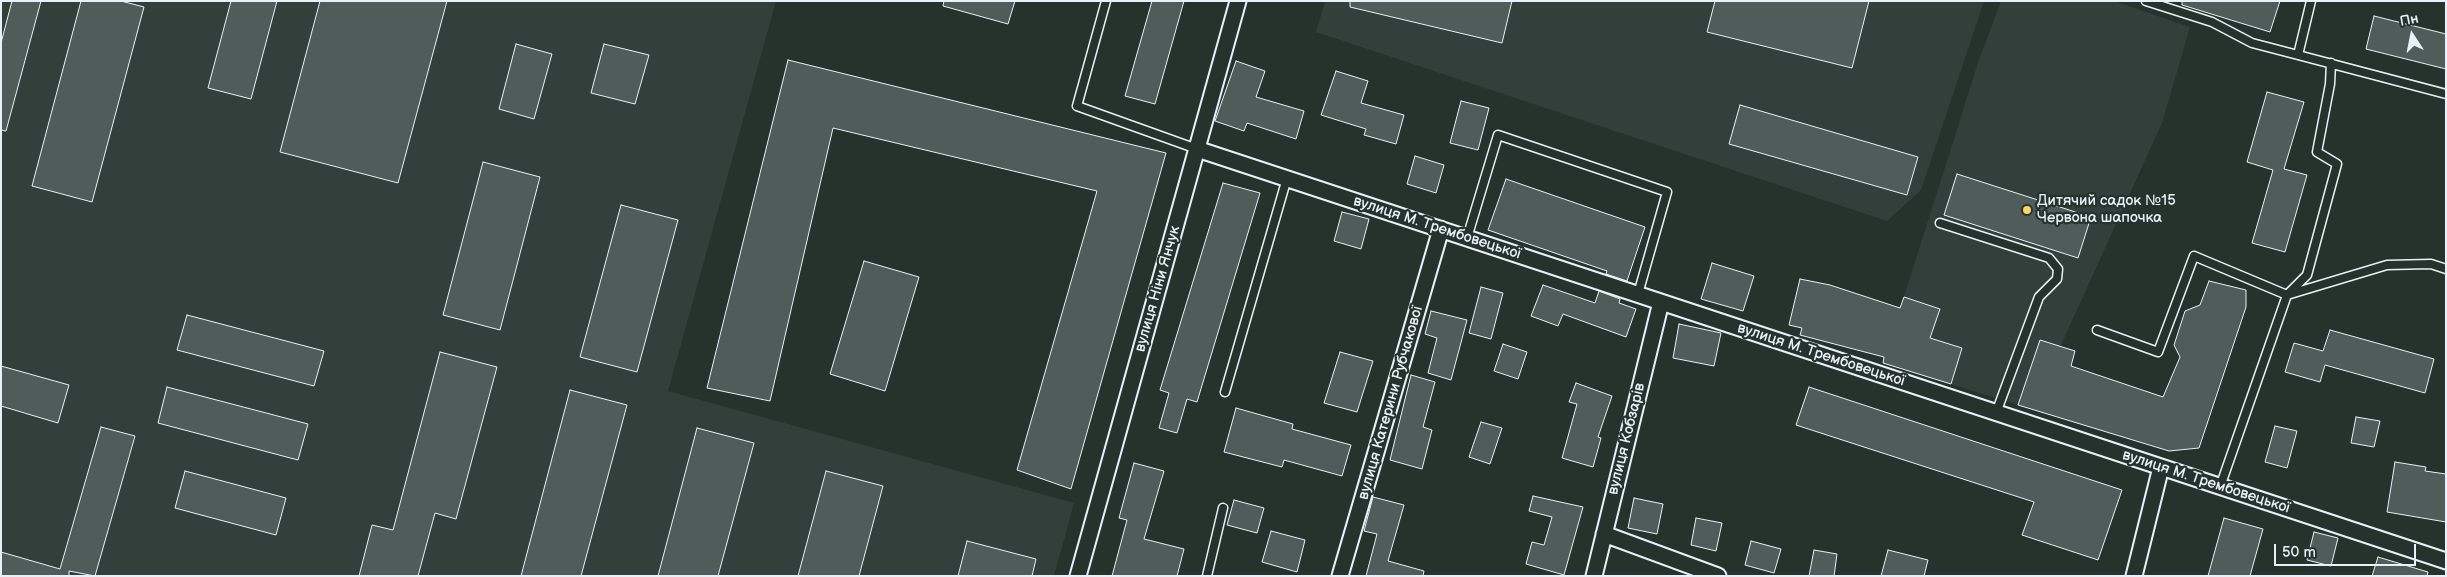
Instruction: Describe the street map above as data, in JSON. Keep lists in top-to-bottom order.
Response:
{
  "streets": {
    "street": [
      "вулиця М. Трембовецької",
      "вулиця Ніни Янчук",
      "вулиця Катерини Рубчакової",
      "вулиця Кобзарів"
    ]
  },
  "crossings": [
    ["вулиця М. Трембовецької", "вулиця Ніни Янчук"],
    ["вулиця М. Трембовецької", "вулиця Катерини Рубчакової"],
    ["вулиця М. Трембовецької", "вулиця Кобзарів"]
  ],
  "places": ["Дитячий садок №15 Червона шапочка"],
  "scale_bar": "50 m",
  "north": "top"
}
